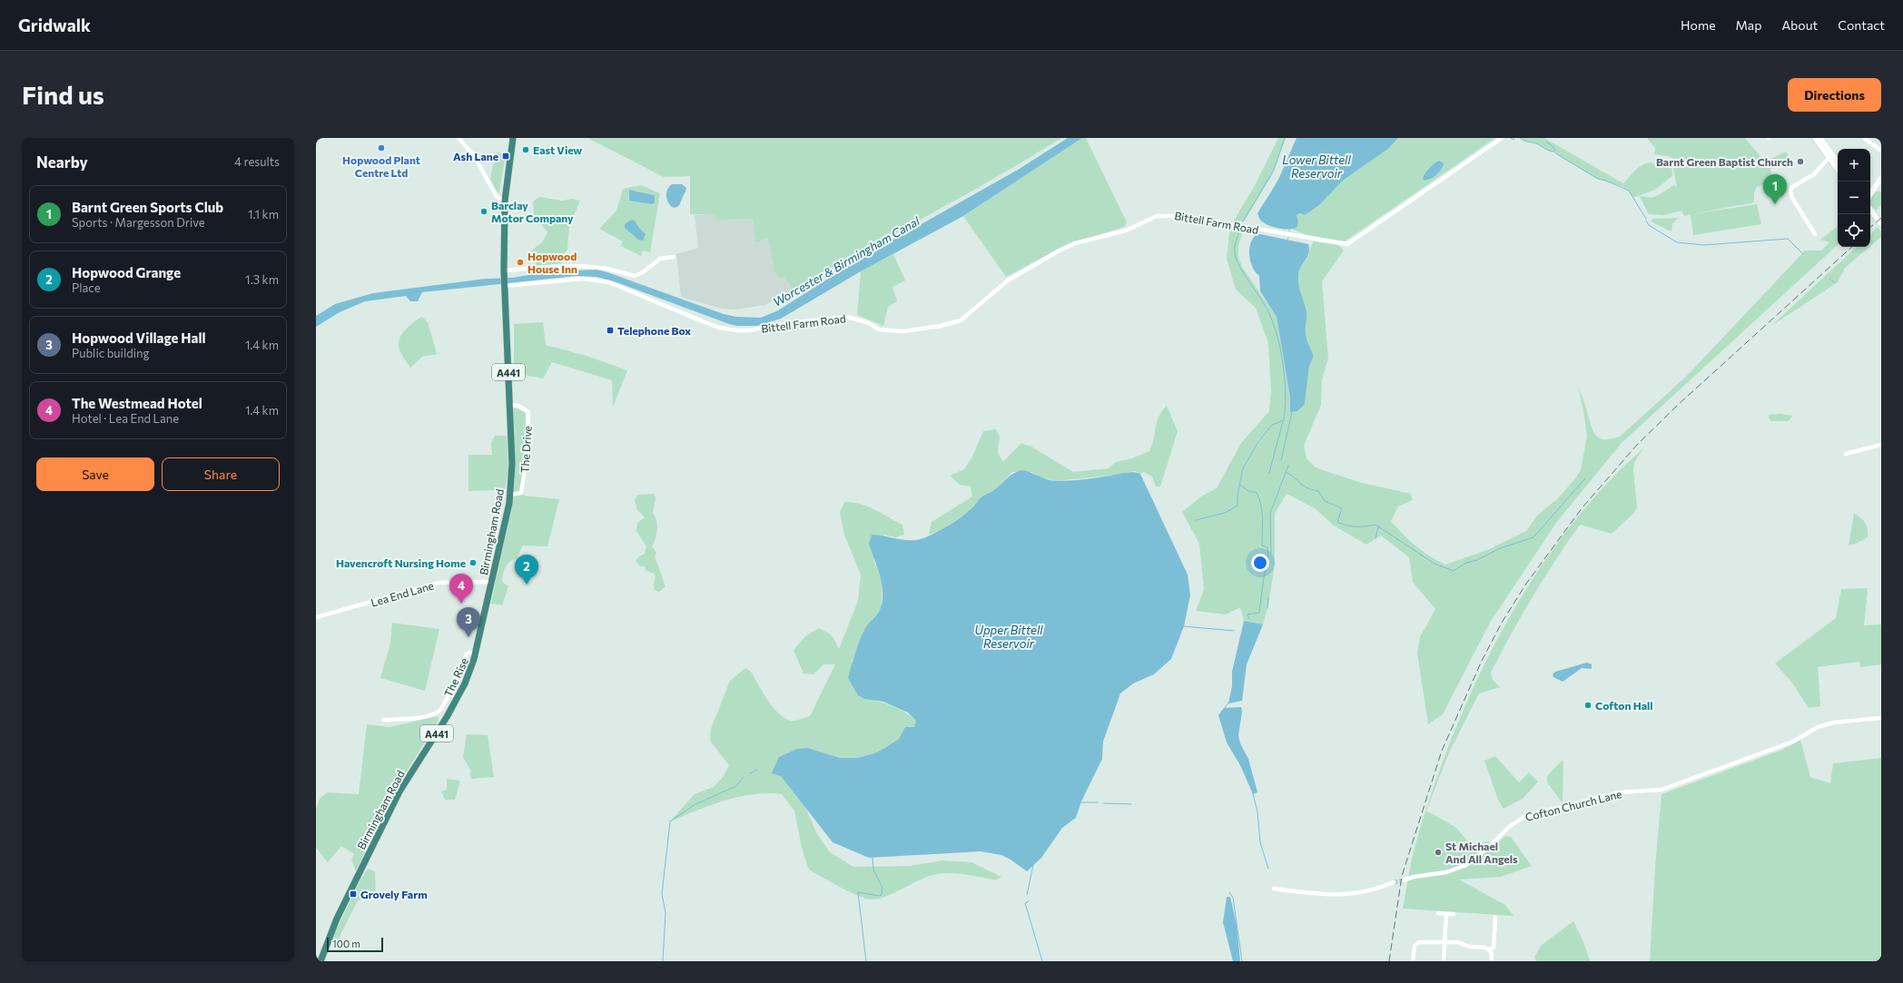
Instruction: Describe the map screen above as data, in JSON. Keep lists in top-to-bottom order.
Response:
{
  "streets": {
    "highway": ["A441", "Birmingham Road"],
    "street": [
      "Bittell Farm Road",
      "The Drive",
      "Lea End Lane",
      "The Rise",
      "Cofton Church Lane"
    ]
  },
  "crossings": [
    ["Bittell Farm Road", "A441"],
    ["Bittell Farm Road", "Birmingham Road"],
    ["A441", "Birmingham Road"],
    ["The Drive", "Birmingham Road"],
    ["Birmingham Road", "Lea End Lane"],
    ["Birmingham Road", "The Rise"]
  ],
  "water": ["Lower Bittell Reservoir", "Worcester & Birmingham Canal", "Upper Bittell Reservoir"],
  "places": {
    "other": [
      "Hopwood Plant Centre Ltd",
      "East View",
      "Barnt Green Baptist Church",
      "Barclay Motor Company",
      "Hopwood House Inn",
      "Havencroft Nursing Home",
      "Cofton Hall",
      "St Michael And All Angels"
    ],
    "transit": ["Ash Lane", "Telephone Box", "Grovely Farm"]
  },
  "scale_bar": "100 m",
  "page": {
    "header": "Gridwalk",
    "nav": [
      "Home",
      "Map",
      "About",
      "Contact"
    ],
    "buttons": [
      "Directions",
      ["Save", "Share"]
    ],
    "title": "Find us",
    "heading": ["Nearby", "4 results"],
    "map_buttons": ["+", "−"],
    "pins": [
      "1",
      "2",
      "4",
      "3"
    ],
    "list": [
      {
        "mark": "1",
        "name": "Barnt Green Sports Club",
        "note": "Sports · Margesson Drive",
        "value": "1.1 km"
      },
      {
        "mark": "2",
        "name": "Hopwood Grange",
        "note": "Place",
        "value": "1.3 km"
      },
      {
        "mark": "3",
        "name": "Hopwood Village Hall",
        "note": "Public building",
        "value": "1.4 km"
      },
      {
        "mark": "4",
        "name": "The Westmead Hotel",
        "note": "Hotel · Lea End Lane",
        "value": "1.4 km"
      }
    ],
    "scale": "100 m"
  }
}
